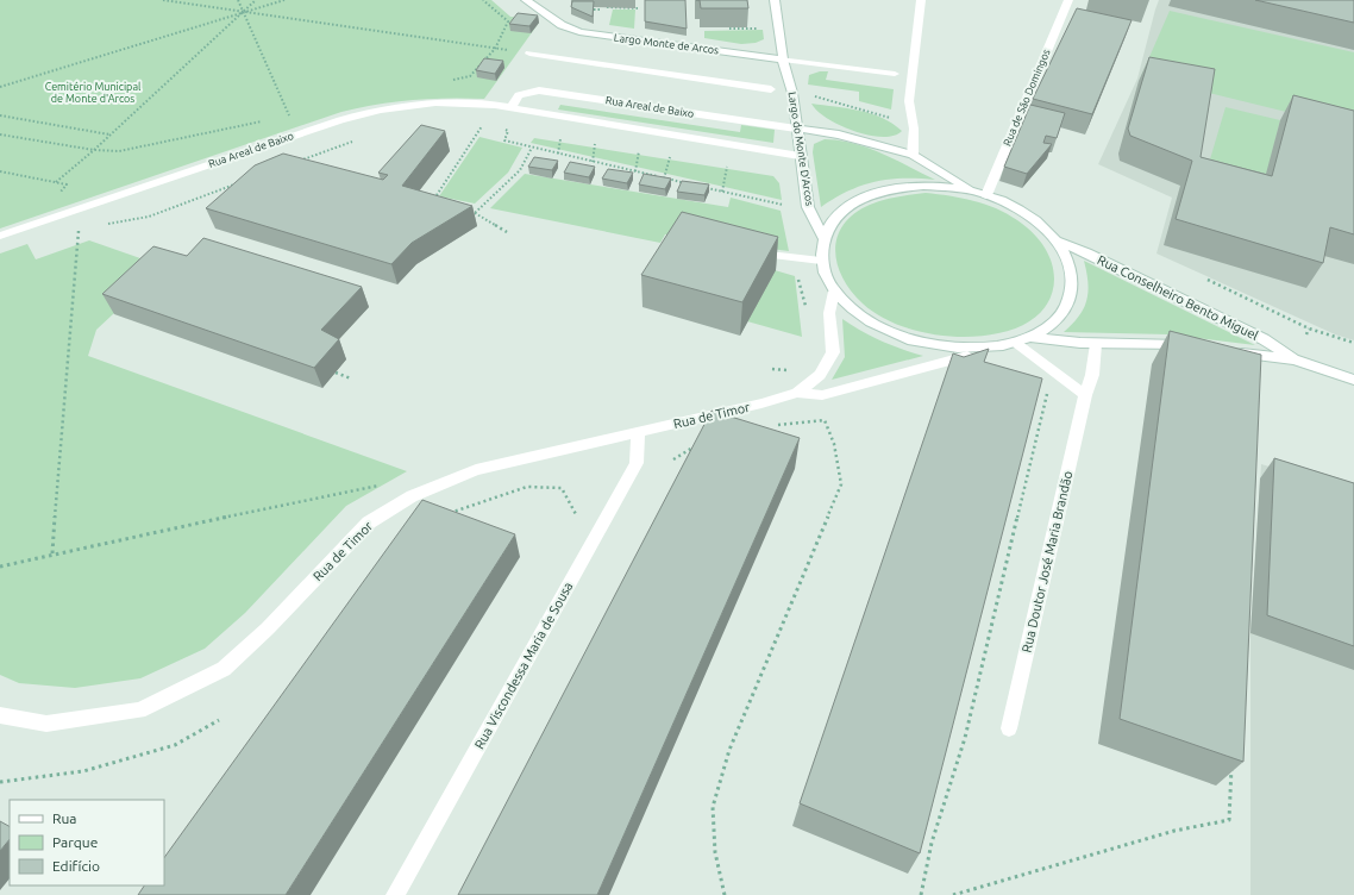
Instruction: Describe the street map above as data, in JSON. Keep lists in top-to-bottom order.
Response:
{
  "streets": {
    "street": [
      "Largo Monte de Arcos",
      "Rua de São Domingos",
      "Rua Areal de Baixo",
      "Largo do Monte D'Arcos",
      "Rua Conselheiro Bento Miguel",
      "Rua de Timor",
      "Rua Doutor José Maria Brandão",
      "Rua Viscondessa Maria de Sousa"
    ]
  },
  "crossings": [
    ["Largo Monte de Arcos", "Largo do Monte D'Arcos"],
    ["Rua Areal de Baixo", "Largo do Monte D'Arcos"],
    ["Rua de Timor", "Rua Viscondessa Maria de Sousa"]
  ],
  "parks": ["Cemitério Municipal de Monte d'Arcos"],
  "legend": ["Rua", "Parque", "Edifício"]
}
